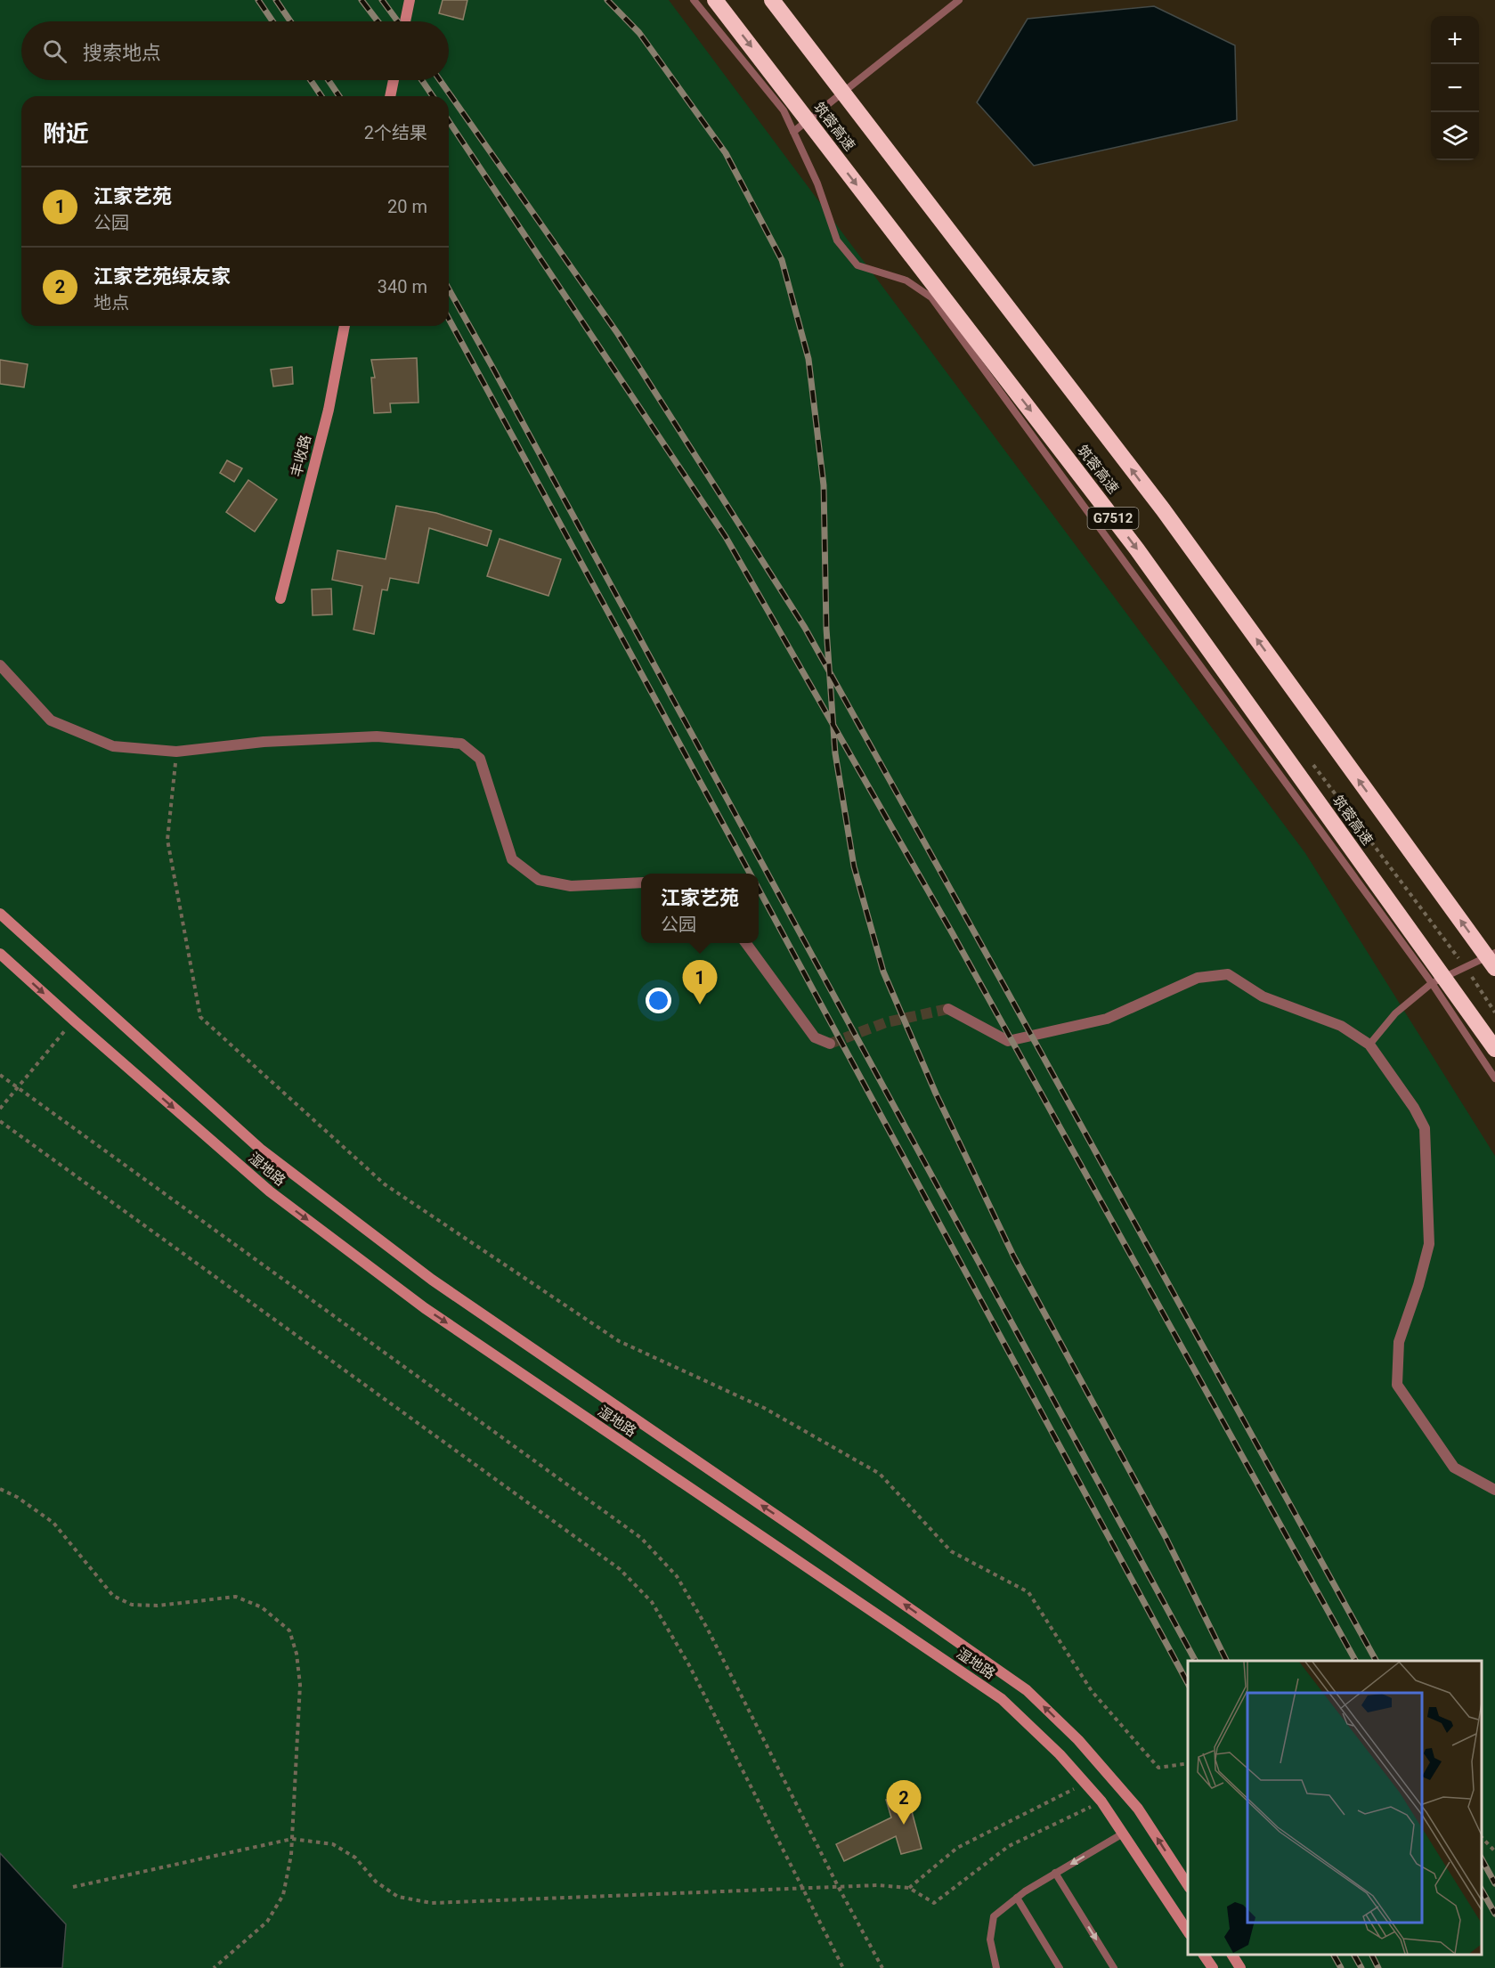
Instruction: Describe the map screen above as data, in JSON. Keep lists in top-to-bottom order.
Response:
{
  "streets": {
    "highway": ["筑蓉高速", "G7512"],
    "street": ["丰收路", "湿地路"]
  },
  "page": {
    "map_buttons": ["+", "−"],
    "search": "搜索地点",
    "heading": ["附近", "2个结果"],
    "list": [
      {
        "mark": "1",
        "name": "江家艺苑",
        "note": "公园",
        "value": "20 m"
      },
      {
        "mark": "2",
        "name": "江家艺苑绿友家",
        "note": "地点",
        "value": "340 m"
      }
    ],
    "popup": ["江家艺苑", "公园"],
    "pins": ["1", "2"]
  }
}
